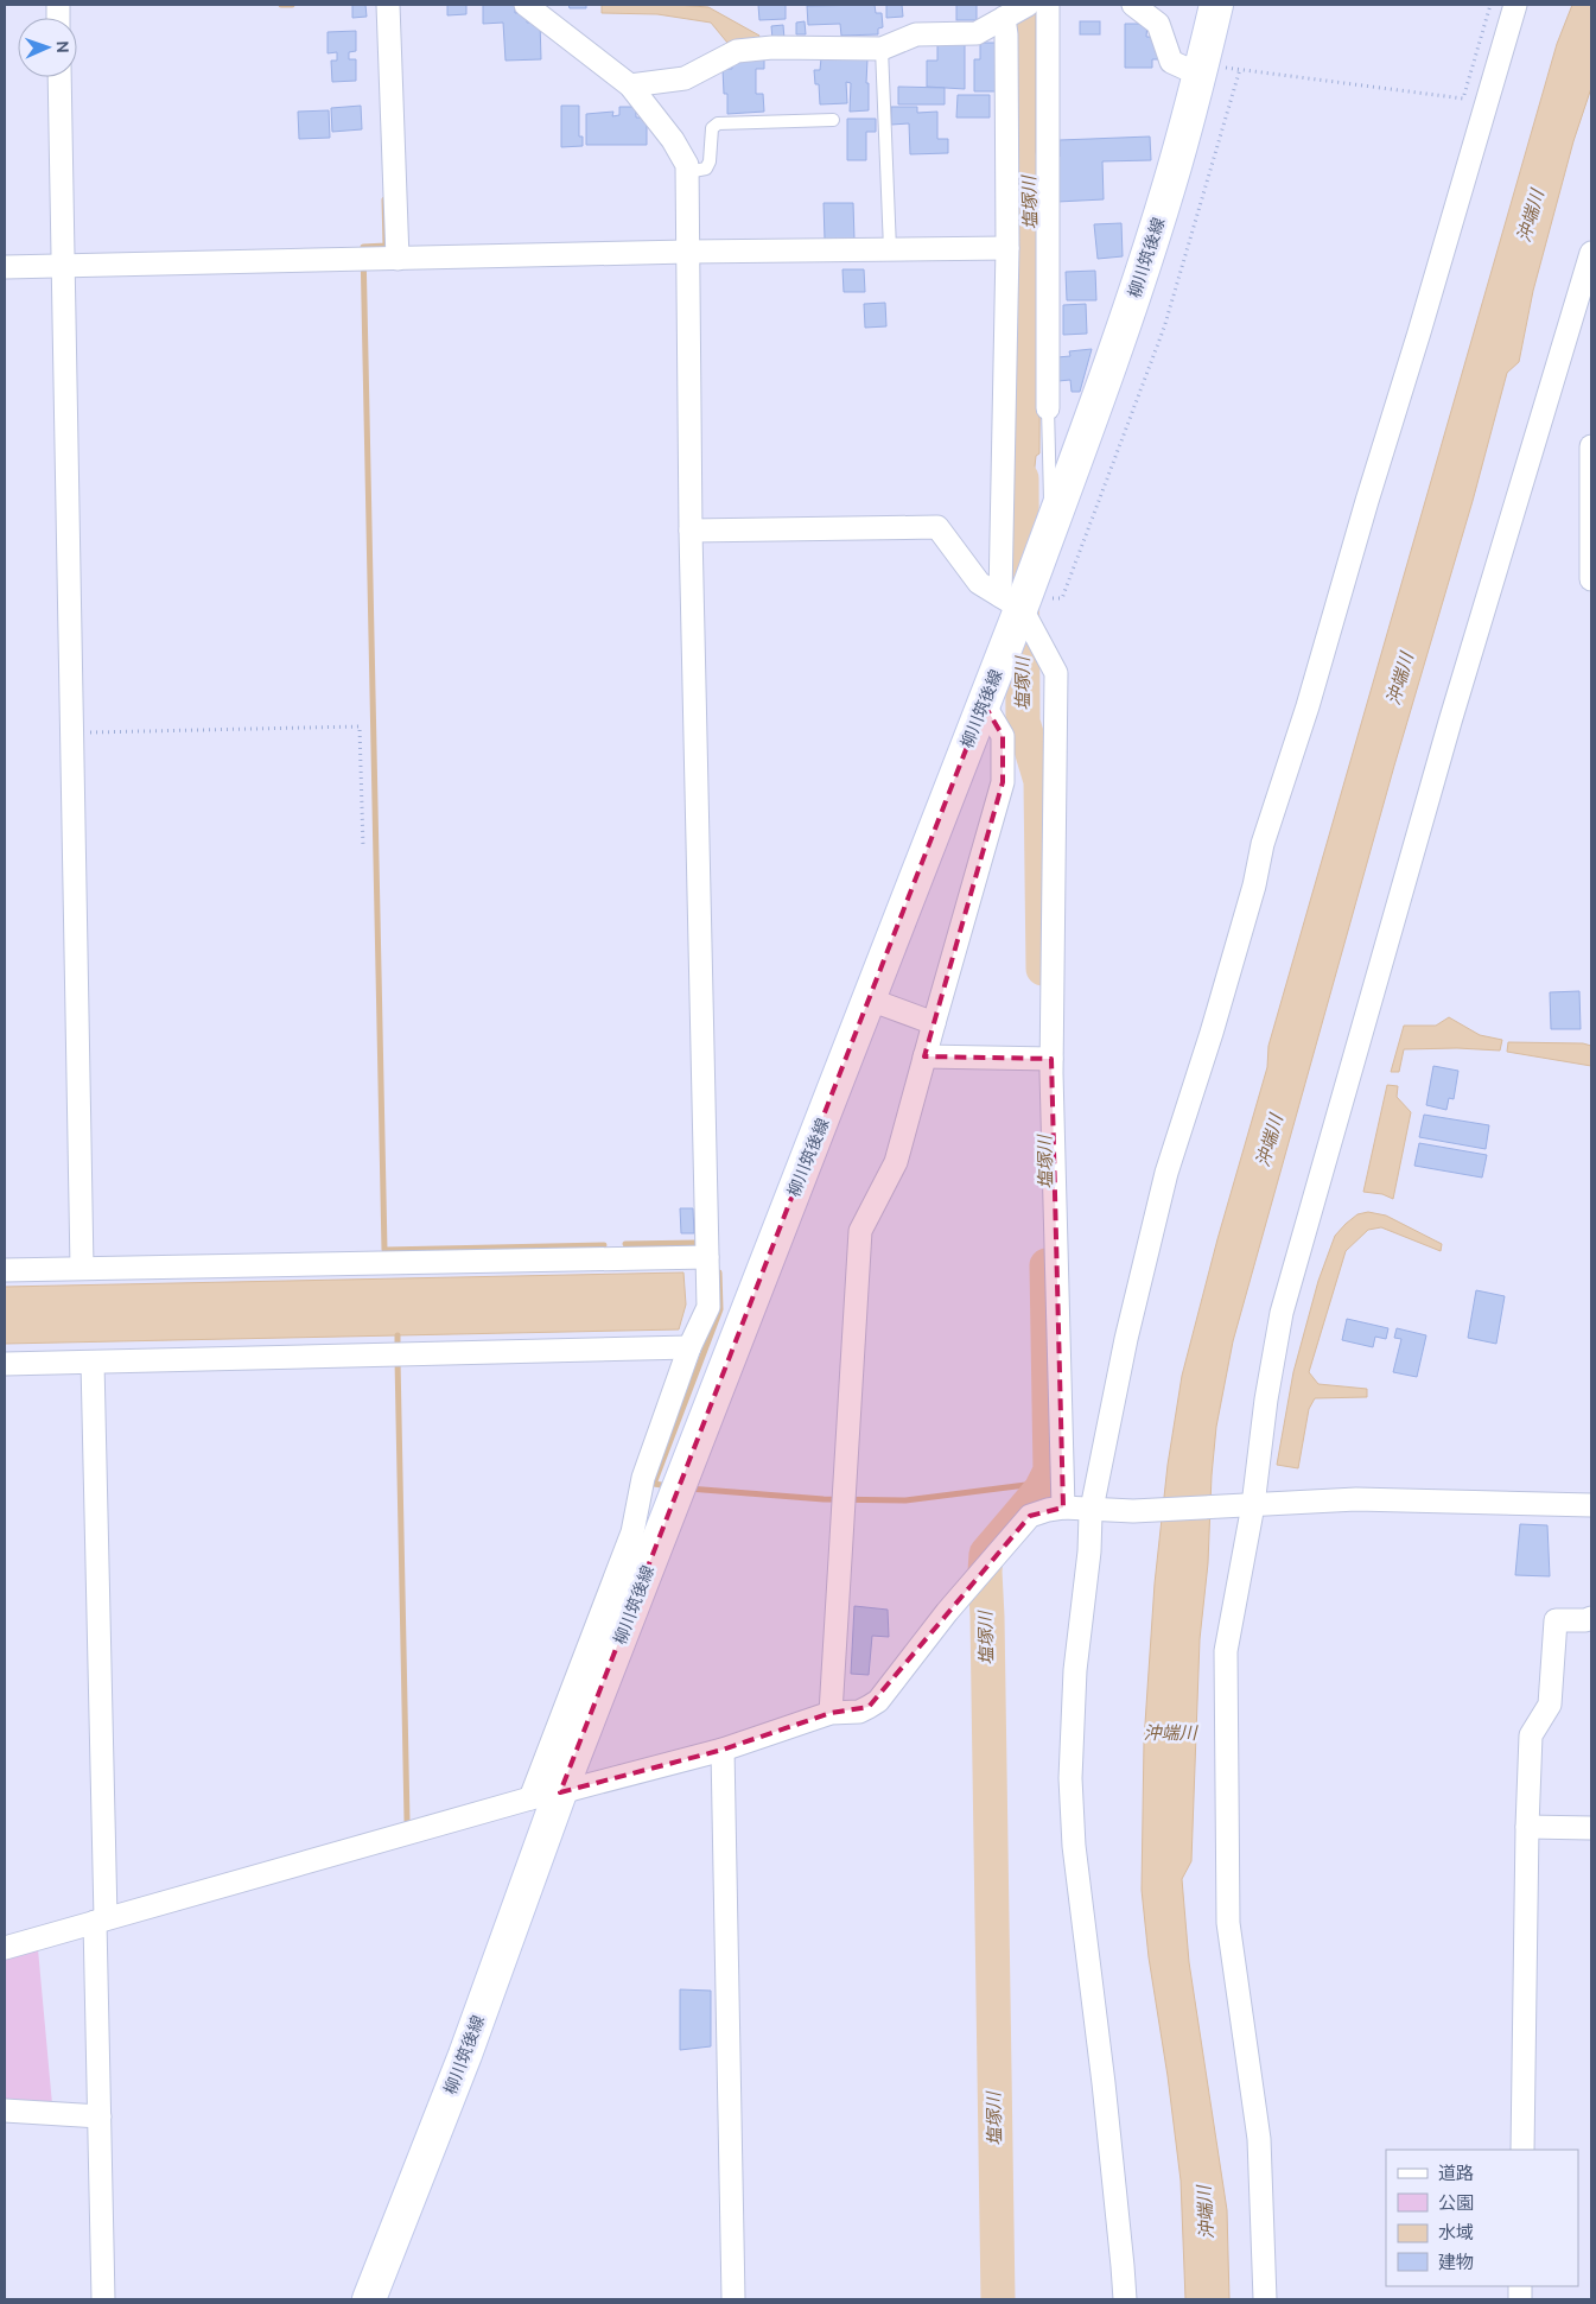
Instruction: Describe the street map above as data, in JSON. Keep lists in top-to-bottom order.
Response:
{
  "streets": {
    "main road": ["柳川筑後線"]
  },
  "water": ["塩塚川", "沖端川"],
  "legend": [
    "道路",
    "公園",
    "水域",
    "建物"
  ],
  "north": "right"
}
